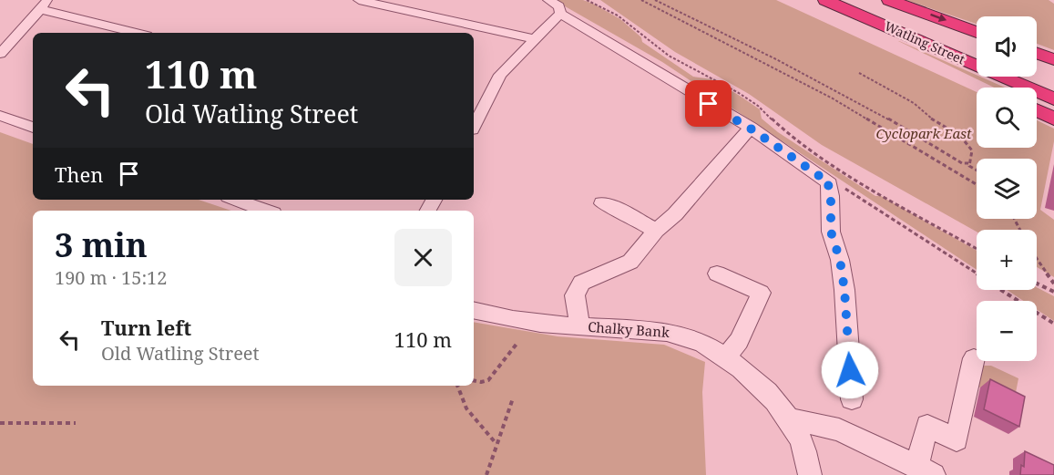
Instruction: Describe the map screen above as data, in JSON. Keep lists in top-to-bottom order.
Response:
{
  "streets": {
    "highway": ["Watling Street"],
    "street": ["Chalky Bank"]
  },
  "parks": ["Cyclopark East"],
  "page": {
    "map_buttons": ["+", "−"],
    "turn": ["110 m", "Old Watling Street"],
    "then": "Then",
    "heading": ["3 min", "190 m · 15:12"],
    "list": [
      {
        "name": "Turn left",
        "note": "Old Watling Street",
        "value": "110 m"
      }
    ]
  }
}
